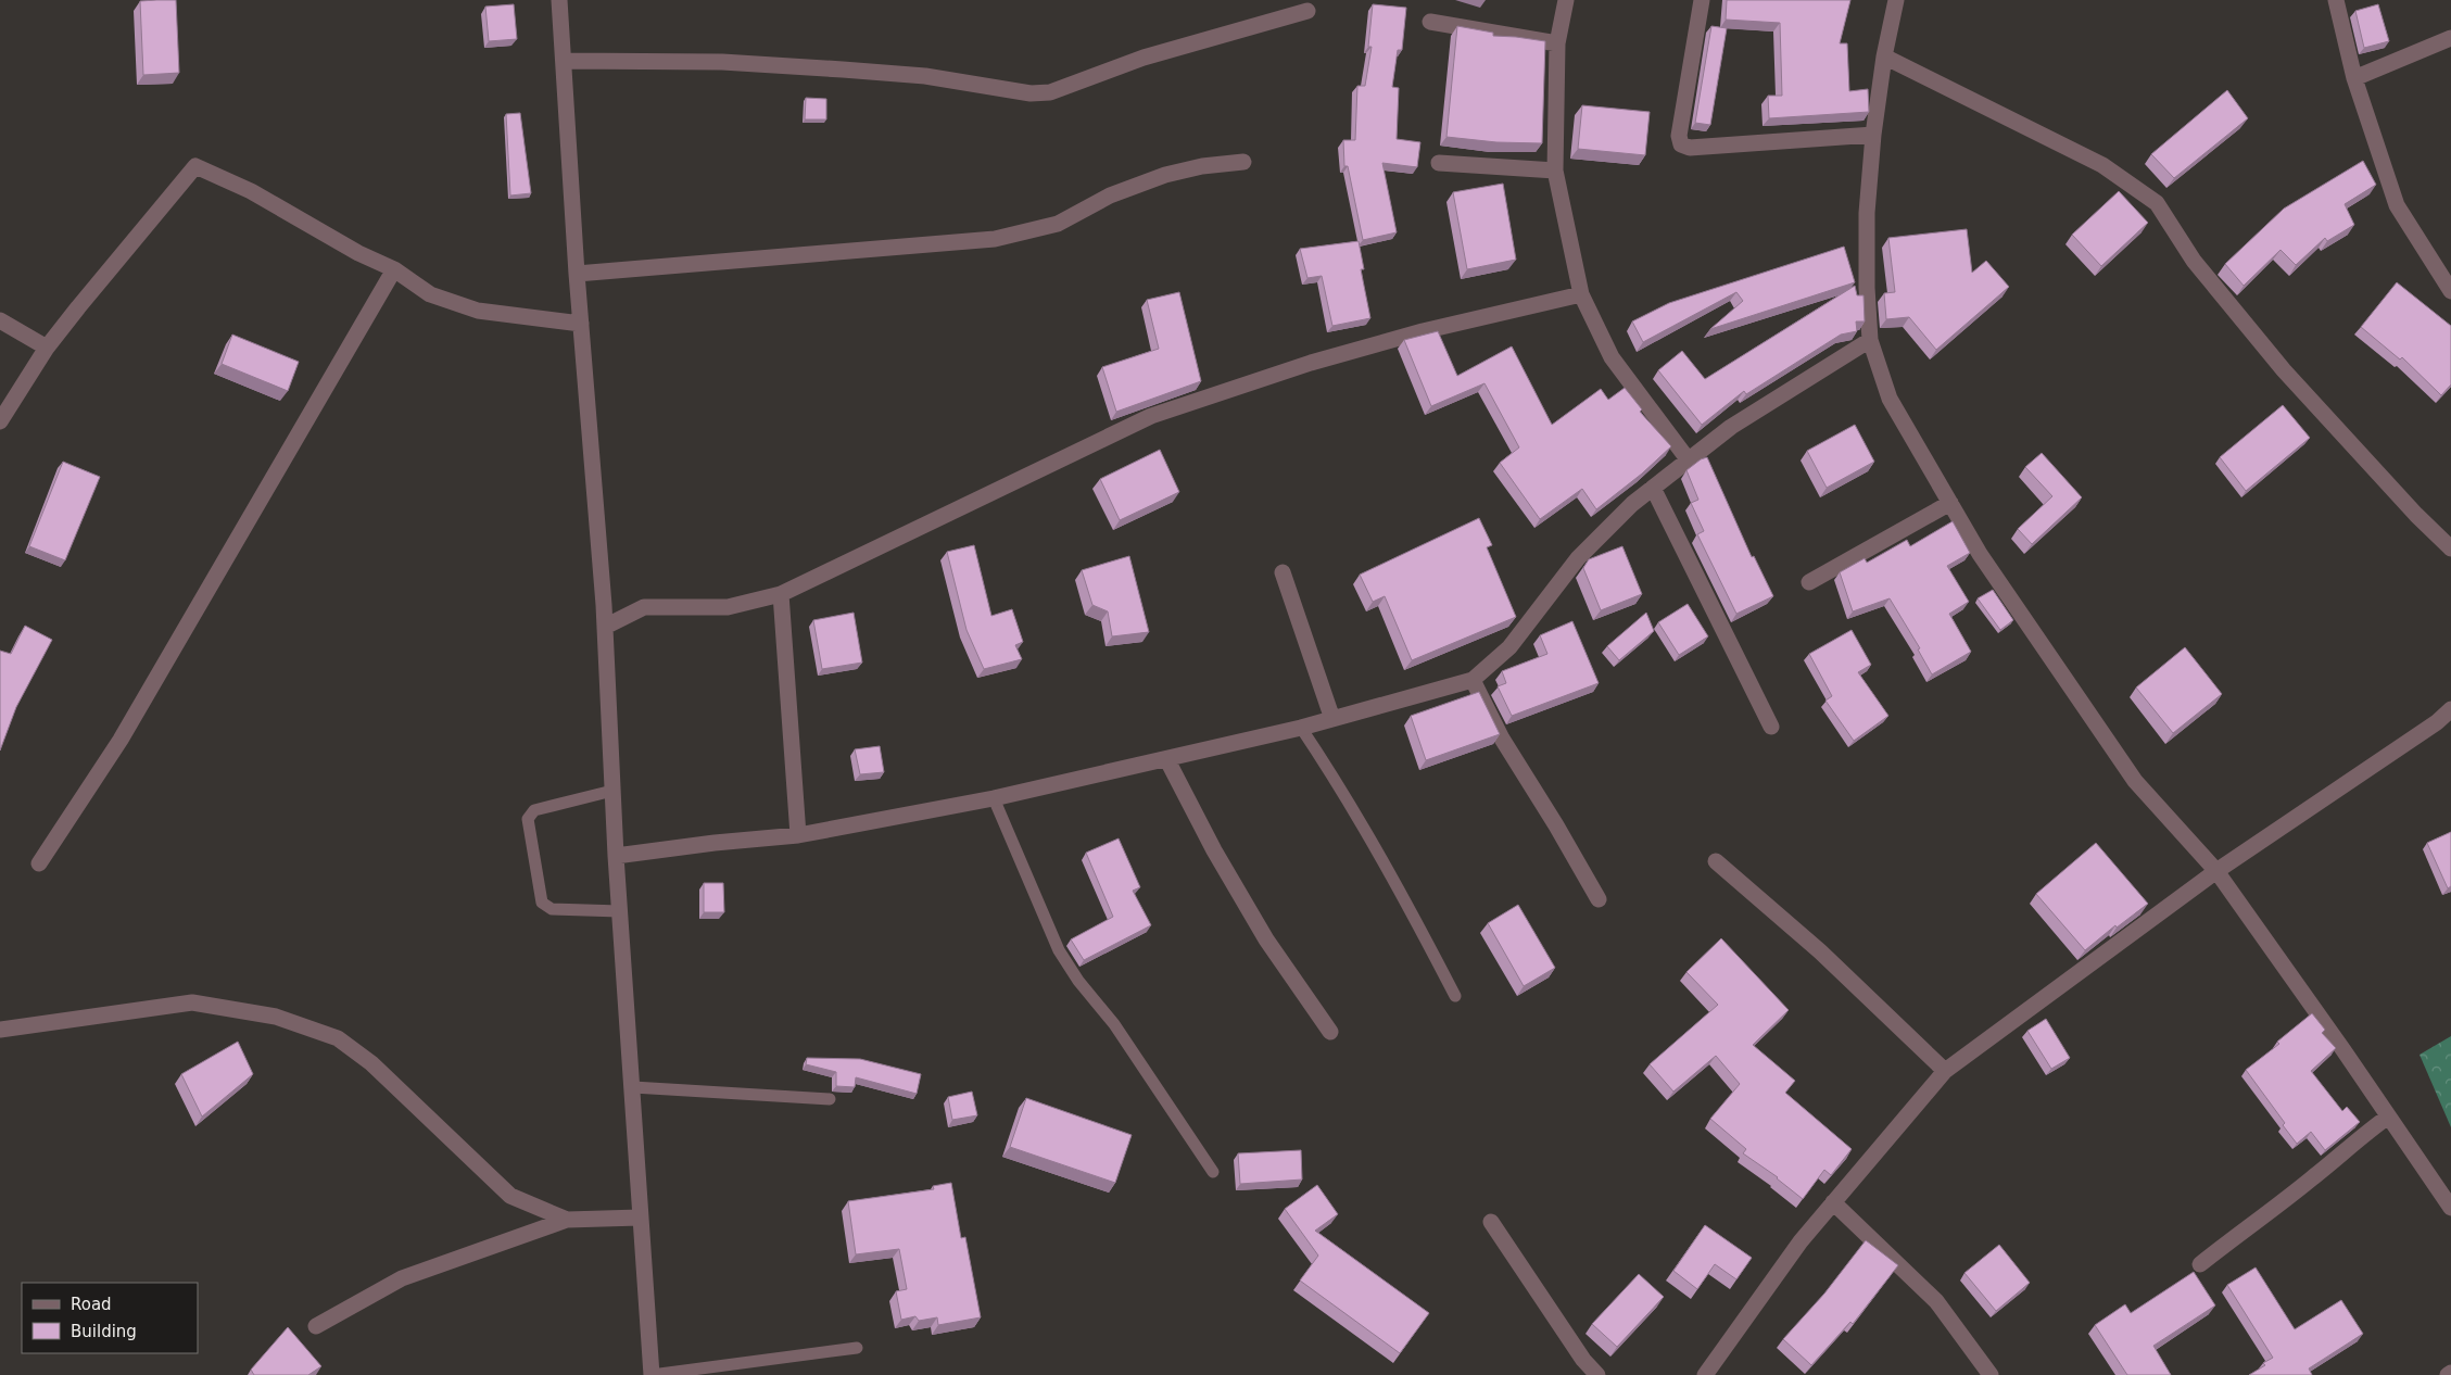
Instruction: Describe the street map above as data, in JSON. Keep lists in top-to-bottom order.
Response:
{
  "legend": ["Road", "Building"]
}
